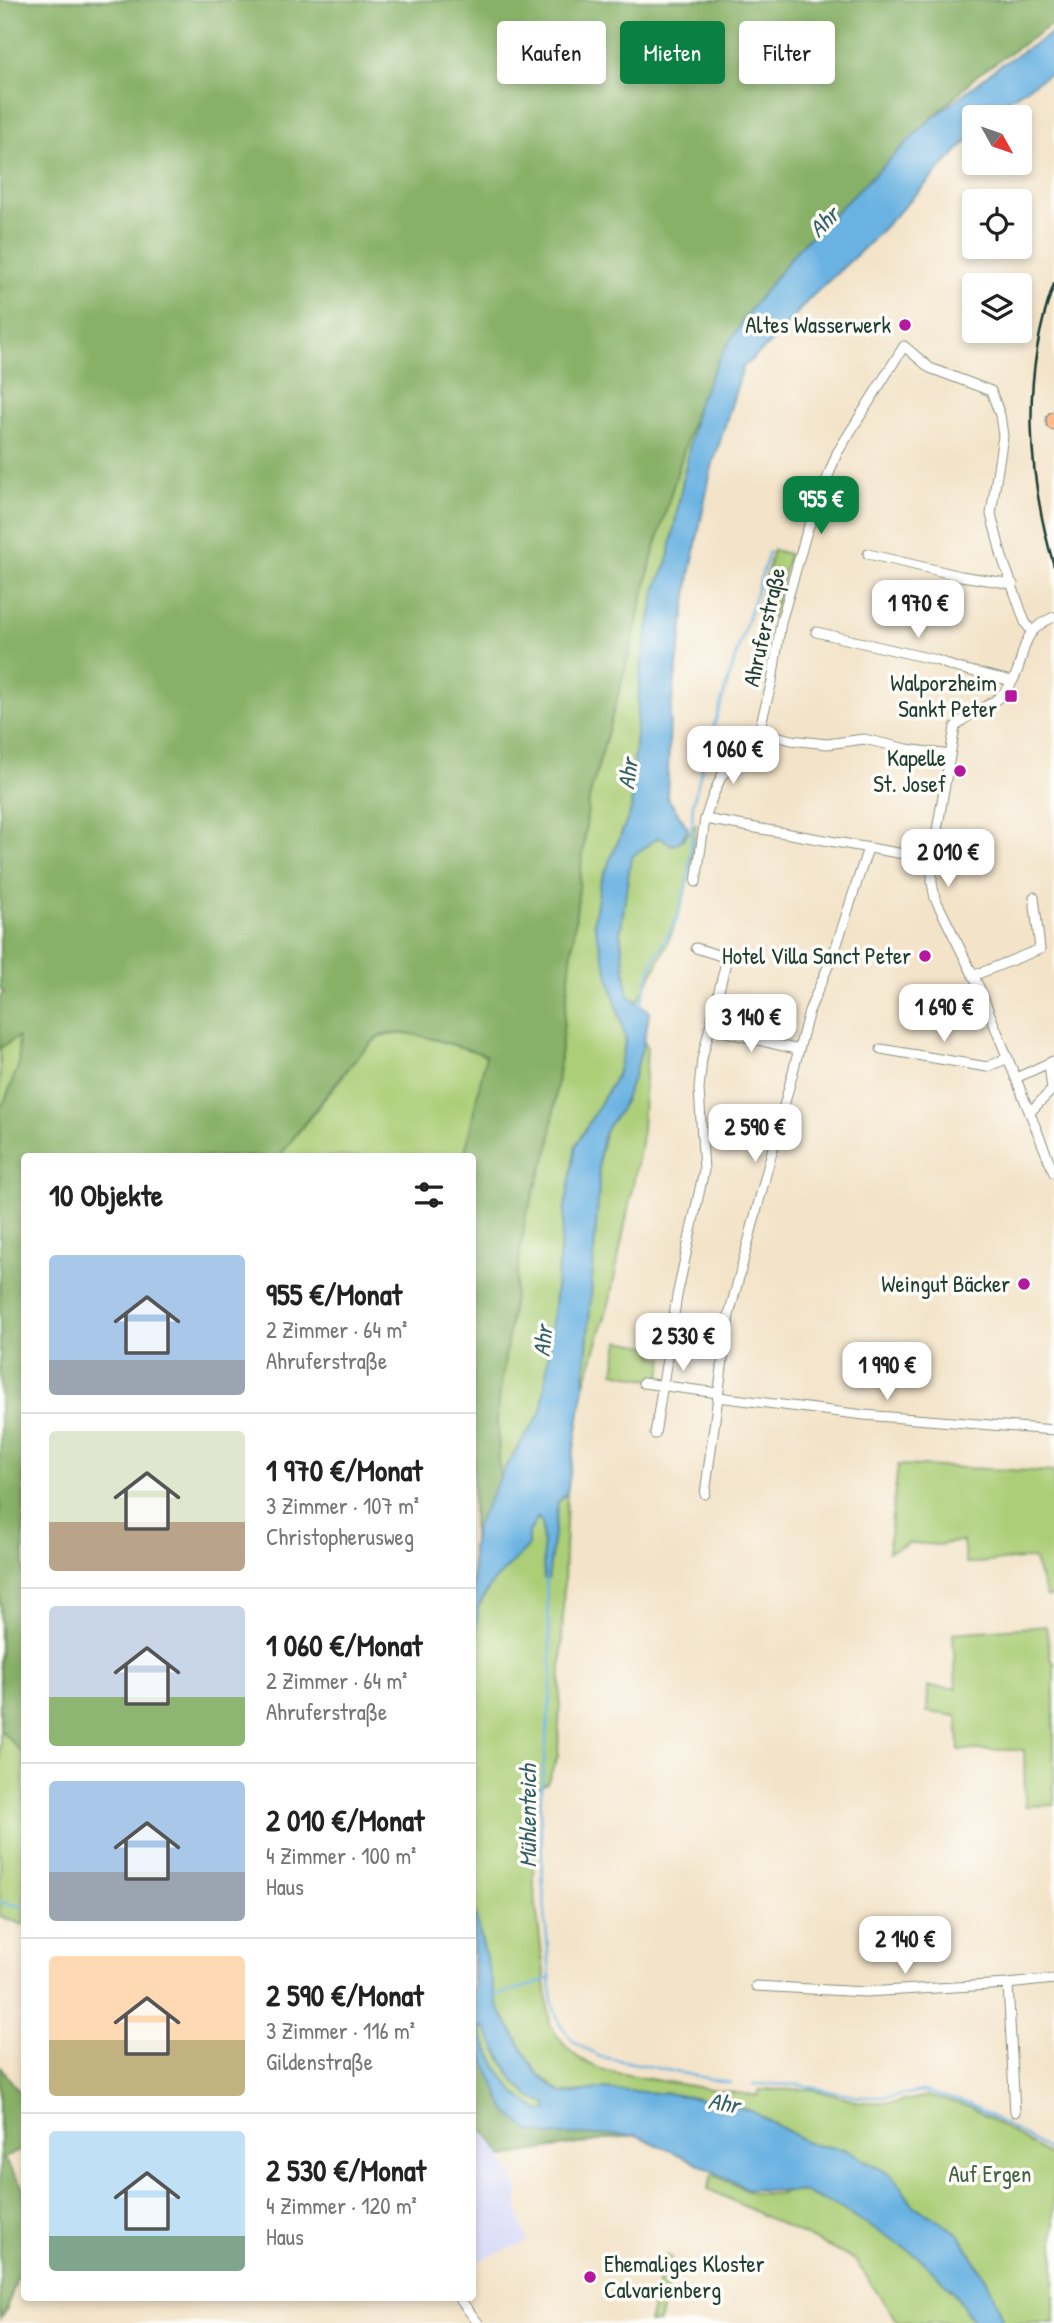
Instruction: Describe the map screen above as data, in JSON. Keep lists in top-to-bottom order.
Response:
{
  "streets": {
    "street": ["Ahruferstraße"]
  },
  "water": ["Ahr", "Mühlenteich"],
  "parks": ["Auf Ergen"],
  "places": {
    "other": [
      "Altes Wasserwerk",
      "Kapelle St. Josef",
      "Hotel Villa Sanct Peter",
      "Weingut Bäcker",
      "Ehemaliges Kloster Calvarienberg"
    ],
    "transit": ["Walporzheim Sankt Peter"]
  },
  "north": "bottom right",
  "page": {
    "chip": ["Kaufen", "Mieten", "Filter"],
    "price": [
      "955 €",
      "1 970 €",
      "1 060 €",
      "2 010 €",
      "1 690 €",
      "3 140 €",
      "2 590 €",
      "2 530 €",
      "1 990 €",
      "2 140 €"
    ],
    "heading": "10 Objekte",
    "list": [
      {
        "name": "955 €/Monat",
        "note": "2 Zimmer · 64 m² · Ahruferstraße"
      },
      {
        "name": "1 970 €/Monat",
        "note": "3 Zimmer · 107 m² · Christopherusweg"
      },
      {
        "name": "1 060 €/Monat",
        "note": "2 Zimmer · 64 m² · Ahruferstraße"
      },
      {
        "name": "2 010 €/Monat",
        "note": "4 Zimmer · 100 m² · Haus"
      },
      {
        "name": "2 590 €/Monat",
        "note": "3 Zimmer · 116 m² · Gildenstraße"
      },
      {
        "name": "2 530 €/Monat",
        "note": "4 Zimmer · 120 m² · Haus"
      }
    ]
  }
}
